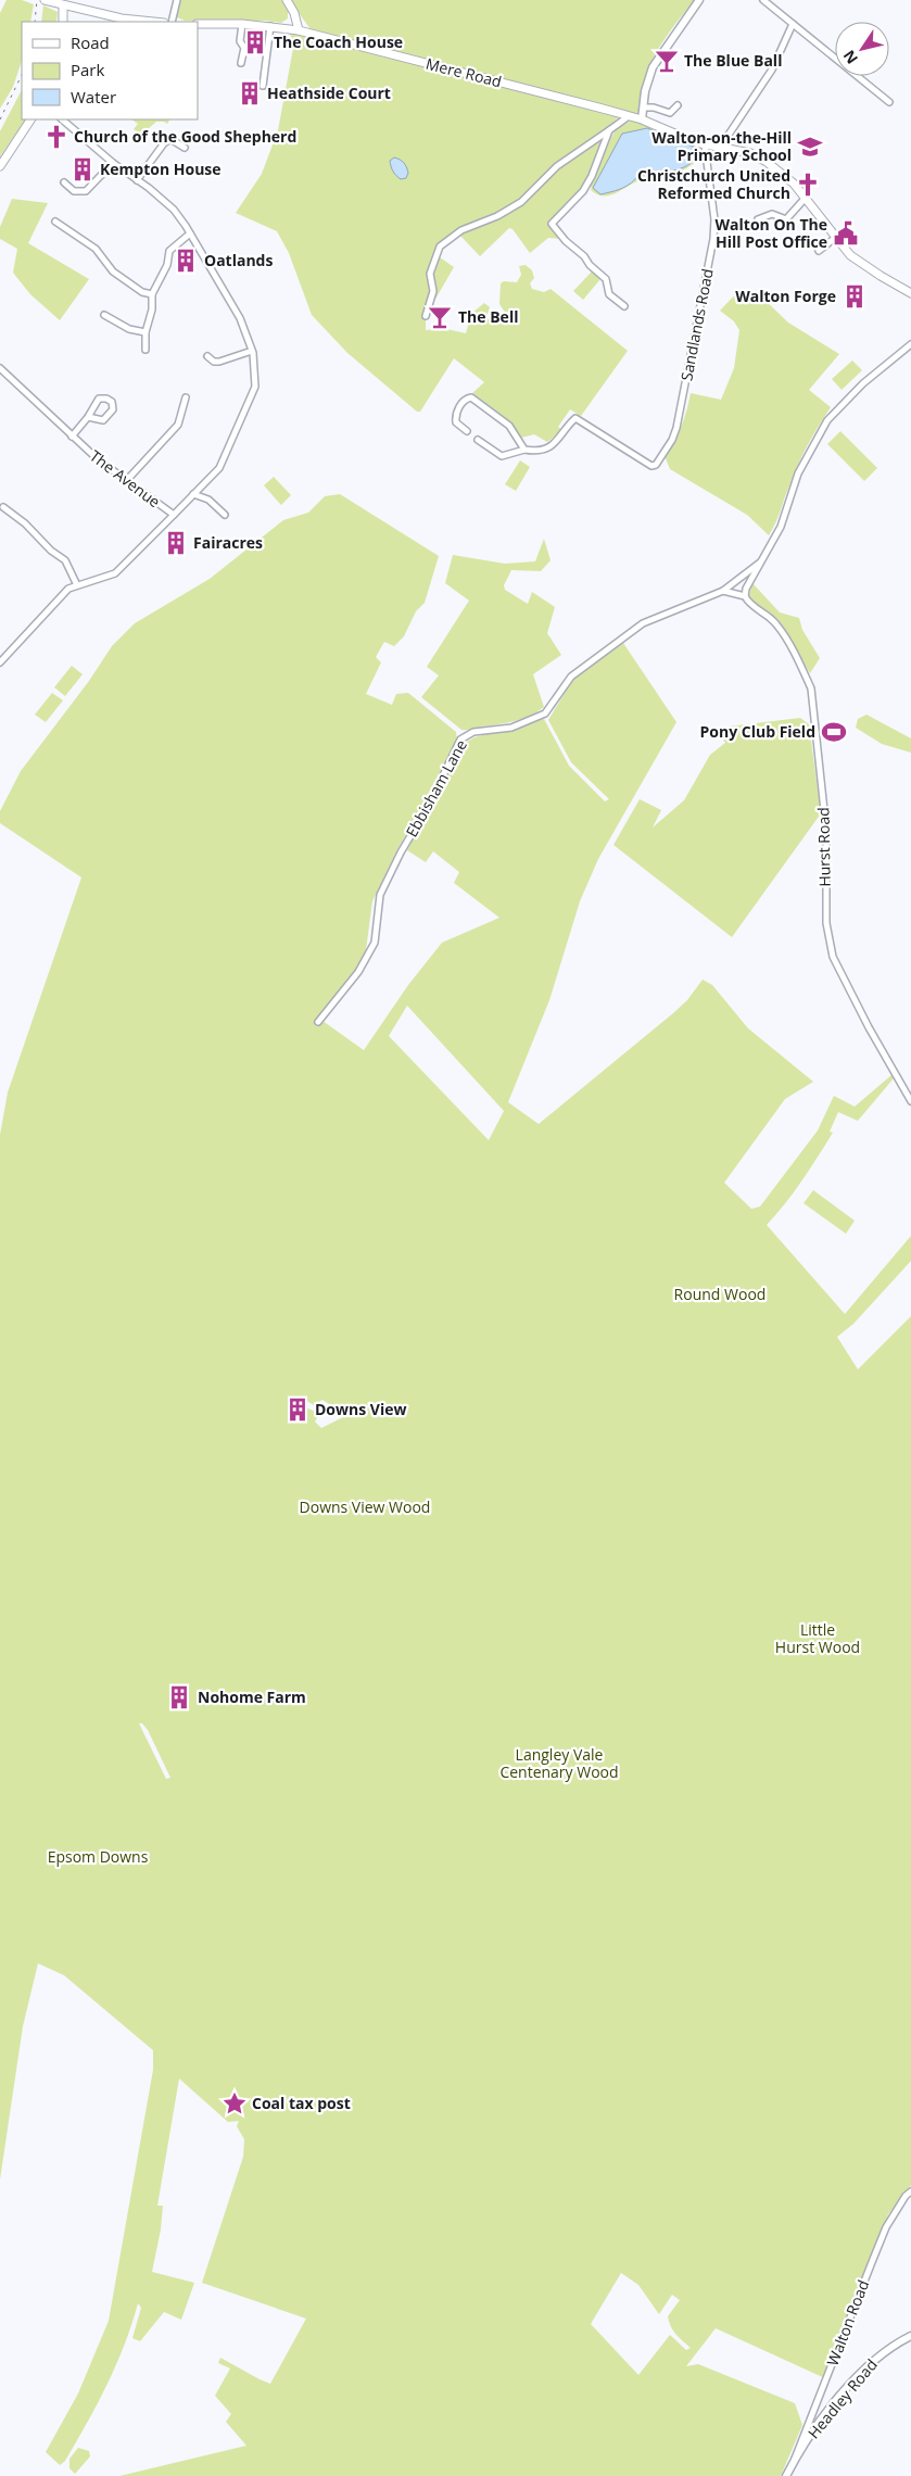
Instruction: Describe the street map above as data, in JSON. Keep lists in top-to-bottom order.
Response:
{
  "streets": {
    "main road": ["Mere Road"],
    "street": [
      "Sandlands Road",
      "The Avenue",
      "Ebbisham Lane",
      "Hurst Road",
      "Walton Road",
      "Headley Road"
    ]
  },
  "crossings": [
    ["Mere Road", "Sandlands Road"],
    ["Ebbisham Lane", "Hurst Road"],
    ["Walton Road", "Headley Road"]
  ],
  "parks": [
    "Round Wood",
    "Downs View Wood",
    "Little Hurst Wood",
    "Langley Vale Centenary Wood",
    "Epsom Downs"
  ],
  "places": {
    "building": [
      "The Coach House",
      "Heathside Court",
      "Kempton House",
      "Oatlands",
      "Walton Forge",
      "Fairacres",
      "Downs View",
      "Nohome Farm"
    ],
    "bar": ["The Blue Ball", "The Bell"],
    "church": ["Church of the Good Shepherd", "Christchurch United Reformed Church"],
    "school or university": ["Walton-on-the-Hill Primary School"],
    "public building": ["Walton On The Hill Post Office"],
    "sports": ["Pony Club Field"],
    "place": ["Coal tax post"]
  },
  "legend": ["Road", "Park", "Water"],
  "north": "bottom left"
}
